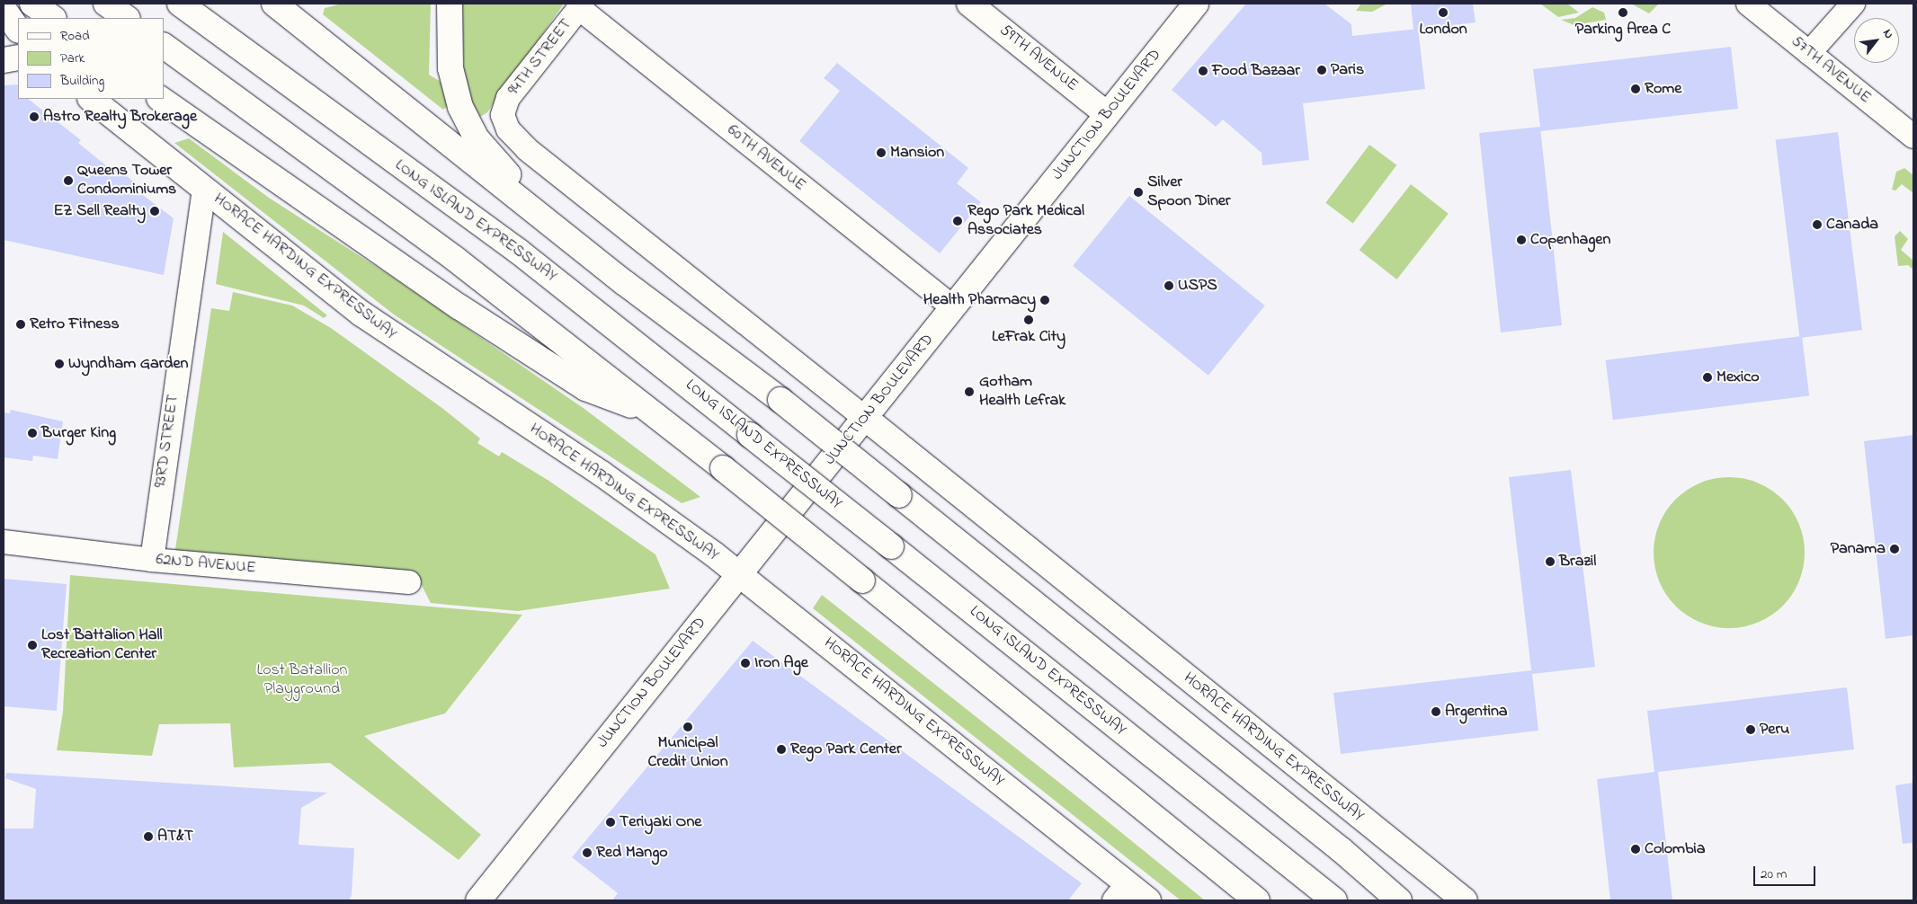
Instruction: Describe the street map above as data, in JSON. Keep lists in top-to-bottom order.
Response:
{
  "streets": {
    "main road": [
      "59TH AVENUE",
      "JUNCTION BOULEVARD",
      "LONG ISLAND EXPRESSWAY",
      "HORACE HARDING EXPRESSWAY"
    ],
    "street": [
      "94TH STREET",
      "57TH AVENUE",
      "60TH AVENUE",
      "93RD STREET",
      "62ND AVENUE"
    ]
  },
  "crossings": [
    ["94TH STREET", "60TH AVENUE"],
    ["94TH STREET", "HORACE HARDING EXPRESSWAY"],
    ["59TH AVENUE", "JUNCTION BOULEVARD"],
    ["JUNCTION BOULEVARD", "60TH AVENUE"],
    ["JUNCTION BOULEVARD", "HORACE HARDING EXPRESSWAY"],
    ["HORACE HARDING EXPRESSWAY", "93RD STREET"],
    ["93RD STREET", "62ND AVENUE"]
  ],
  "parks": ["Lost Batallion Playground"],
  "places": [
    "London",
    "Parking Area C",
    "Paris",
    "Food Bazaar",
    "Rome",
    "Astro Realty Brokerage",
    "Mansion",
    "Queens Tower Condominiums",
    "Silver Spoon Diner",
    "EZ Sell Realty",
    "Rego Park Medical Associates",
    "Canada",
    "Copenhagen",
    "USPS",
    "Health Pharmacy",
    "LeFrak City",
    "Retro Fitness",
    "Wyndham Garden",
    "Mexico",
    "Gotham Health Lefrak",
    "Burger King",
    "Panama",
    "Brazil",
    "Lost Battalion Hall Recreation Center",
    "Iron Age",
    "Argentina",
    "Municipal Credit Union",
    "Peru",
    "Rego Park Center",
    "Teriyaki One",
    "AT&T",
    "Colombia",
    "Red Mango"
  ],
  "legend": ["Road", "Park", "Building"],
  "scale_bar": "20 m",
  "north": "top right"
}
